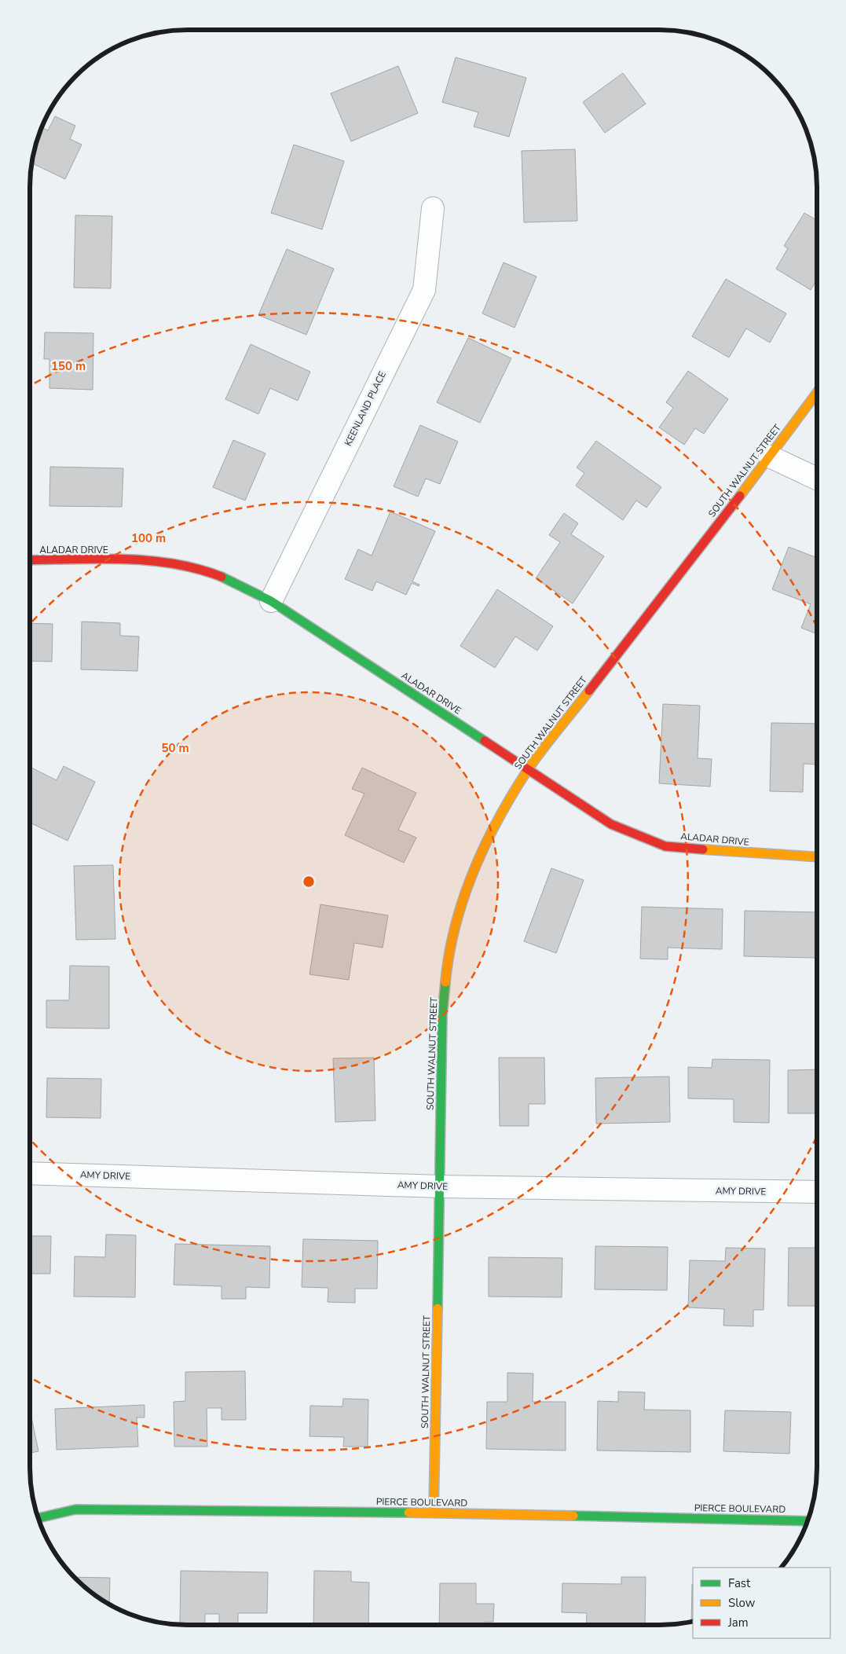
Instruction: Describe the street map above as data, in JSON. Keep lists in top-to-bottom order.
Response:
{
  "streets": {
    "street": [
      "KEENLAND PLACE",
      "SOUTH WALNUT STREET",
      "ALADAR DRIVE",
      "AMY DRIVE",
      "PIERCE BOULEVARD"
    ]
  },
  "crossings": [
    ["KEENLAND PLACE", "ALADAR DRIVE"],
    ["SOUTH WALNUT STREET", "ALADAR DRIVE"],
    ["SOUTH WALNUT STREET", "AMY DRIVE"],
    ["SOUTH WALNUT STREET", "PIERCE BOULEVARD"]
  ],
  "legend": ["Fast", "Slow", "Jam"],
  "rings": ["150 m", "100 m", "50 m"]
}
